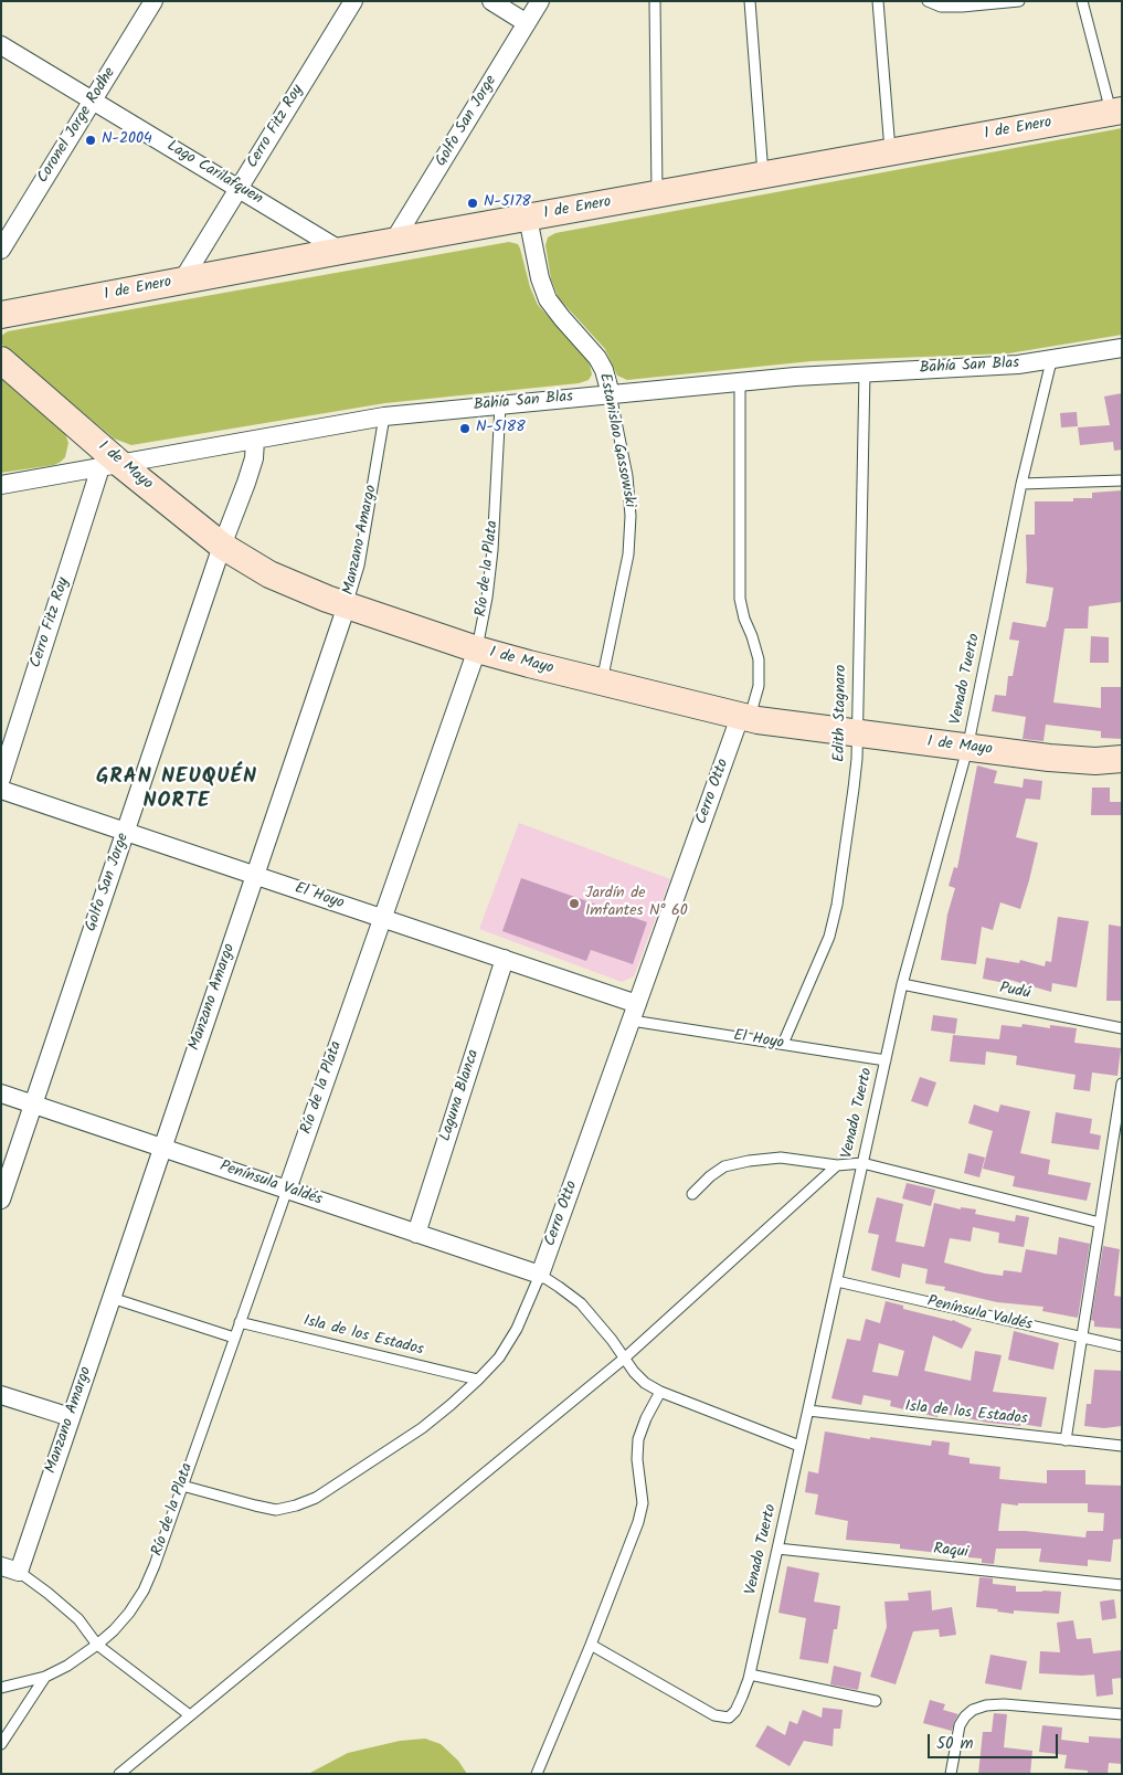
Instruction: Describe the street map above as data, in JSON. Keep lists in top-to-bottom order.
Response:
{
  "streets": {
    "street": [
      "Golfo San Jorge",
      "Coronel Jorge Rodhe",
      "Cerro Fitz Roy",
      "1 de Enero",
      "Lago Carilafquen",
      "Bahía San Blas",
      "Estanislao Gassowski",
      "1 de Mayo",
      "Manzano Amargo",
      "Río de la Plata",
      "Cerro Otto",
      "El Hoyo",
      "Laguna Blanca",
      "Península Valdés"
    ],
    "lane": [
      "Venado Tuerto",
      "Edith Stagnaro",
      "Pudú",
      "Isla de los Estados",
      "Raqui"
    ]
  },
  "crossings": [
    ["Golfo San Jorge", "1 de Enero"],
    ["Golfo San Jorge", "Bahía San Blas"],
    ["Golfo San Jorge", "1 de Mayo"],
    ["Golfo San Jorge", "El Hoyo"],
    ["Golfo San Jorge", "Península Valdés"],
    ["Coronel Jorge Rodhe", "Lago Carilafquen"],
    ["Cerro Fitz Roy", "1 de Enero"],
    ["Cerro Fitz Roy", "Lago Carilafquen"],
    ["Cerro Fitz Roy", "Bahía San Blas"],
    ["Cerro Fitz Roy", "1 de Mayo"],
    ["1 de Enero", "Lago Carilafquen"],
    ["1 de Enero", "Estanislao Gassowski"],
    ["Bahía San Blas", "Estanislao Gassowski"],
    ["Bahía San Blas", "1 de Mayo"],
    ["Bahía San Blas", "Manzano Amargo"],
    ["Bahía San Blas", "Río de la Plata"],
    ["Bahía San Blas", "Venado Tuerto"],
    ["Bahía San Blas", "Edith Stagnaro"],
    ["Estanislao Gassowski", "1 de Mayo"],
    ["1 de Mayo", "Manzano Amargo"],
    ["1 de Mayo", "Río de la Plata"],
    ["1 de Mayo", "Venado Tuerto"],
    ["1 de Mayo", "Edith Stagnaro"],
    ["1 de Mayo", "Cerro Otto"],
    ["Manzano Amargo", "El Hoyo"],
    ["Manzano Amargo", "Península Valdés"],
    ["Río de la Plata", "Cerro Otto"],
    ["Río de la Plata", "El Hoyo"],
    ["Río de la Plata", "Península Valdés"],
    ["Río de la Plata", "Isla de los Estados"],
    ["Venado Tuerto", "El Hoyo"],
    ["Venado Tuerto", "Pudú"],
    ["Venado Tuerto", "Península Valdés"],
    ["Venado Tuerto", "Isla de los Estados"],
    ["Venado Tuerto", "Raqui"],
    ["Edith Stagnaro", "El Hoyo"],
    ["Cerro Otto", "El Hoyo"],
    ["Cerro Otto", "Península Valdés"],
    ["Cerro Otto", "Isla de los Estados"],
    ["El Hoyo", "Laguna Blanca"],
    ["Laguna Blanca", "Península Valdés"]
  ],
  "districts": ["GRAN NEUQUÉN NORTE"],
  "places": [
    "N-2004",
    "N-5178",
    "N-5188",
    "Jardín de Imfantes N° 60"
  ],
  "scale_bar": "50 m"
}
